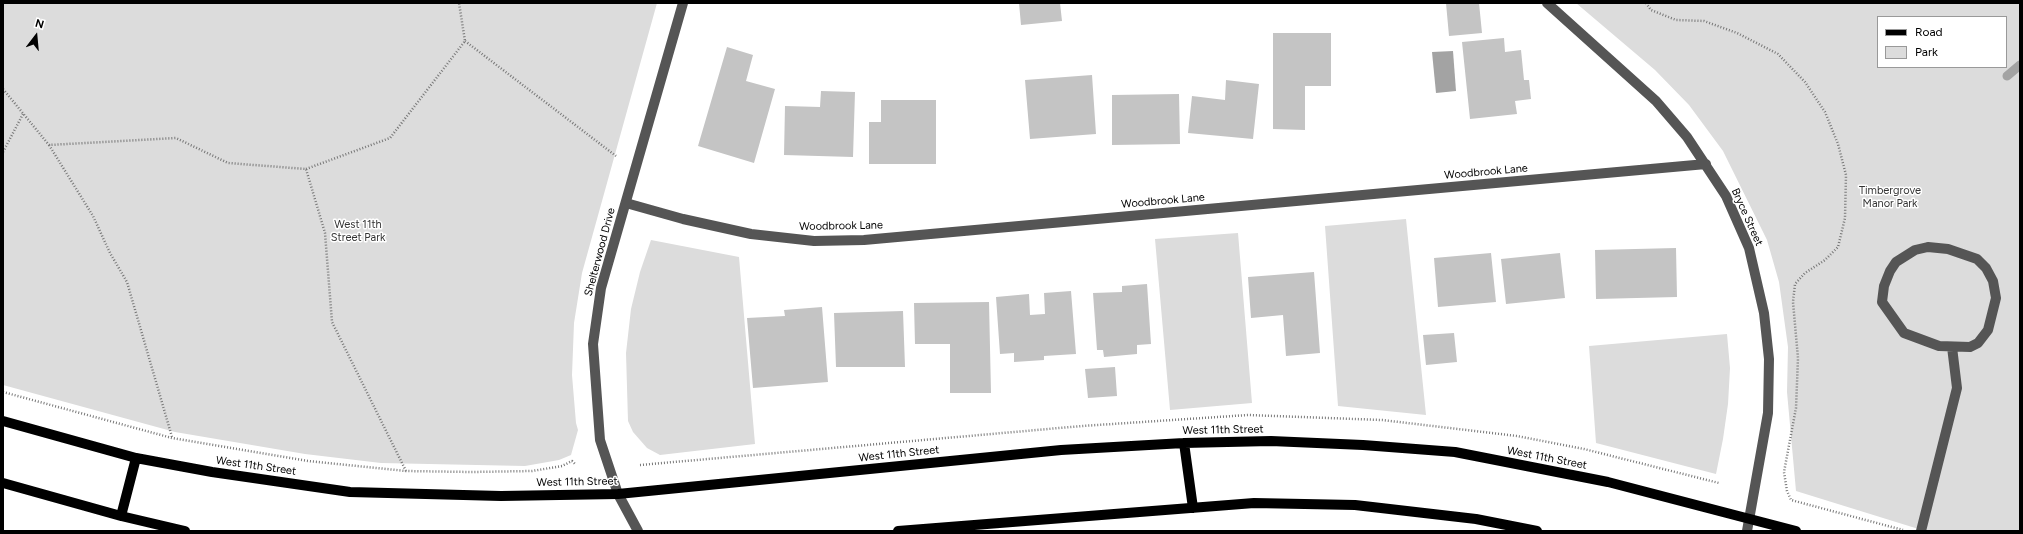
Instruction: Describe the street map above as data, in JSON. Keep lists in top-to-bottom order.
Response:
{
  "streets": {
    "main road": ["West 11th Street"],
    "street": ["Woodbrook Lane", "Bryce Street", "Shelterwood Drive"]
  },
  "crossings": [
    ["Woodbrook Lane", "Bryce Street"],
    ["Woodbrook Lane", "Shelterwood Drive"],
    ["Bryce Street", "West 11th Street"],
    ["Shelterwood Drive", "West 11th Street"]
  ],
  "parks": ["Timbergrove Manor Park", "West 11th Street Park"],
  "legend": ["Road", "Park"],
  "north": "top"
}
